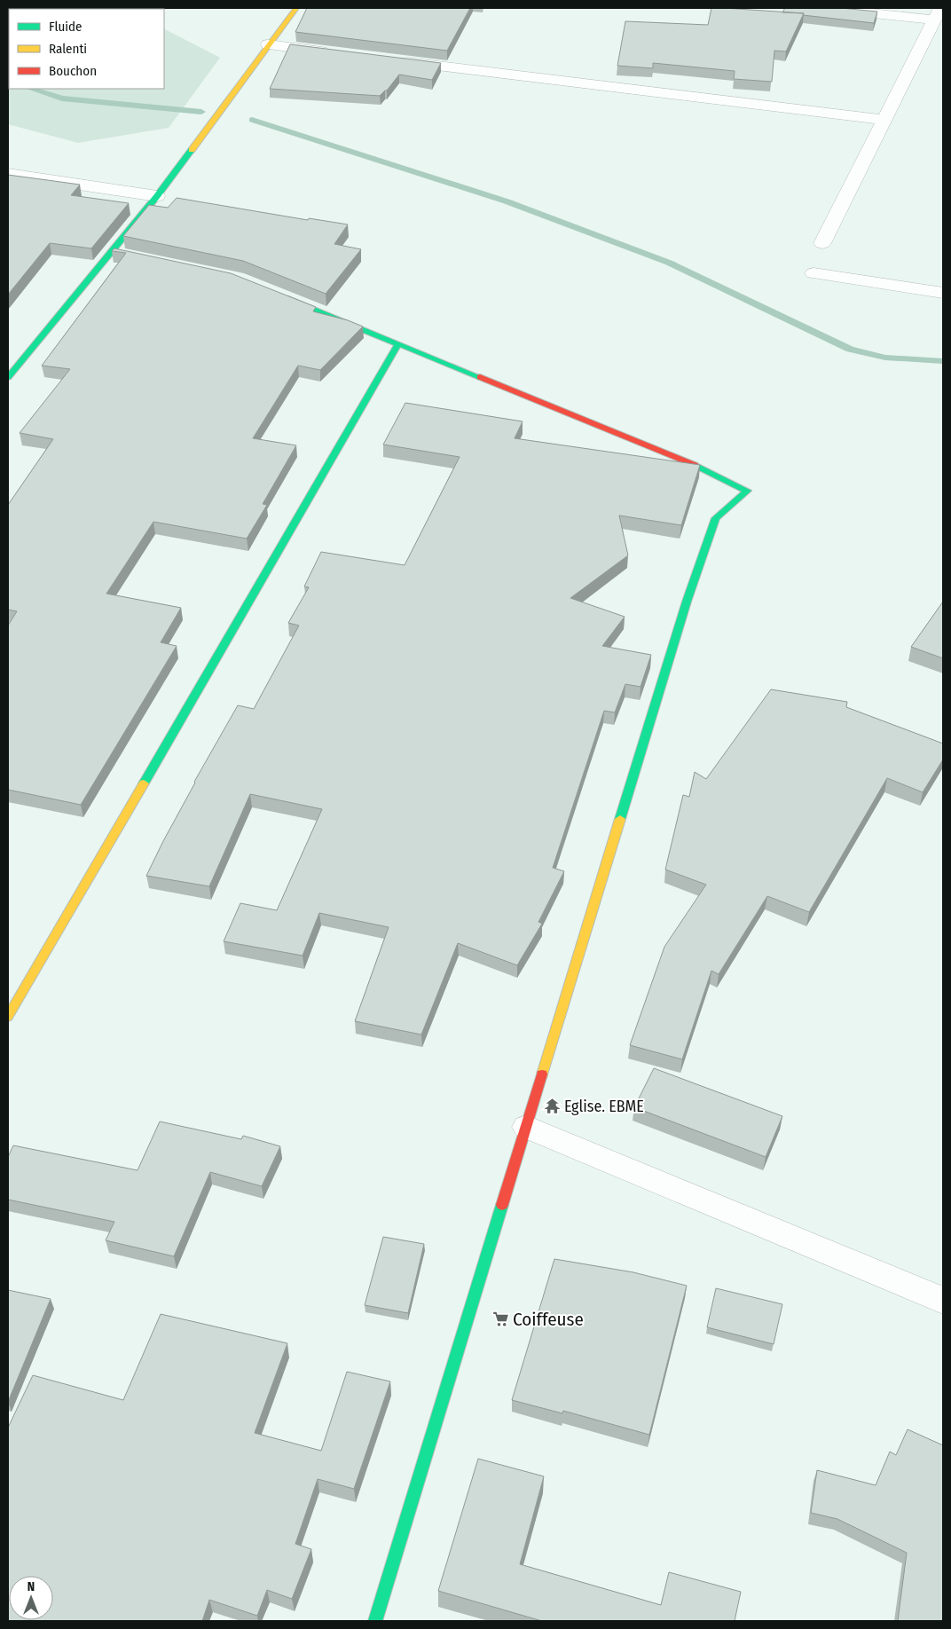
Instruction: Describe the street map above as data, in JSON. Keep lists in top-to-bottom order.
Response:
{
  "places": {
    "temple": ["Eglise. EBME"],
    "supermarket": ["Coiffeuse"]
  },
  "legend": ["Fluide", "Ralenti", "Bouchon"],
  "north": "top"
}
